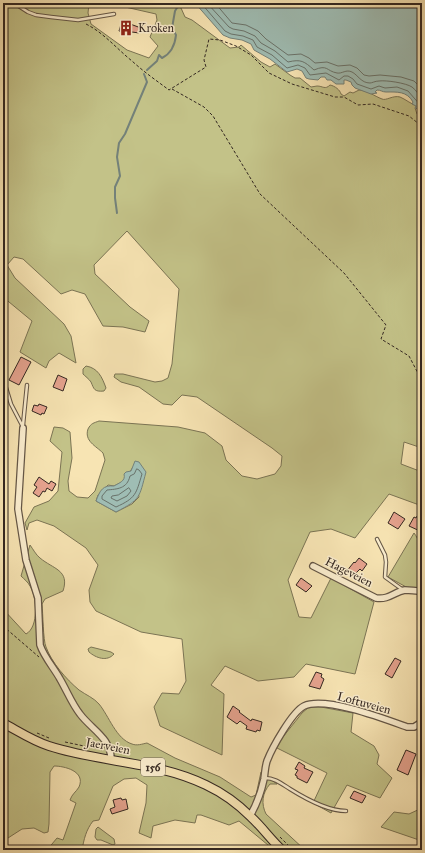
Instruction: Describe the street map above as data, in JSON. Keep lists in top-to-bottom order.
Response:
{
  "streets": {
    "main road": ["Jaerveien", "156"],
    "street": ["Hageveien", "Loftuveien"]
  },
  "crossings": [
    ["Loftuveien", "Jaerveien"]
  ],
  "places": {
    "building": ["Kroken"]
  }
}
